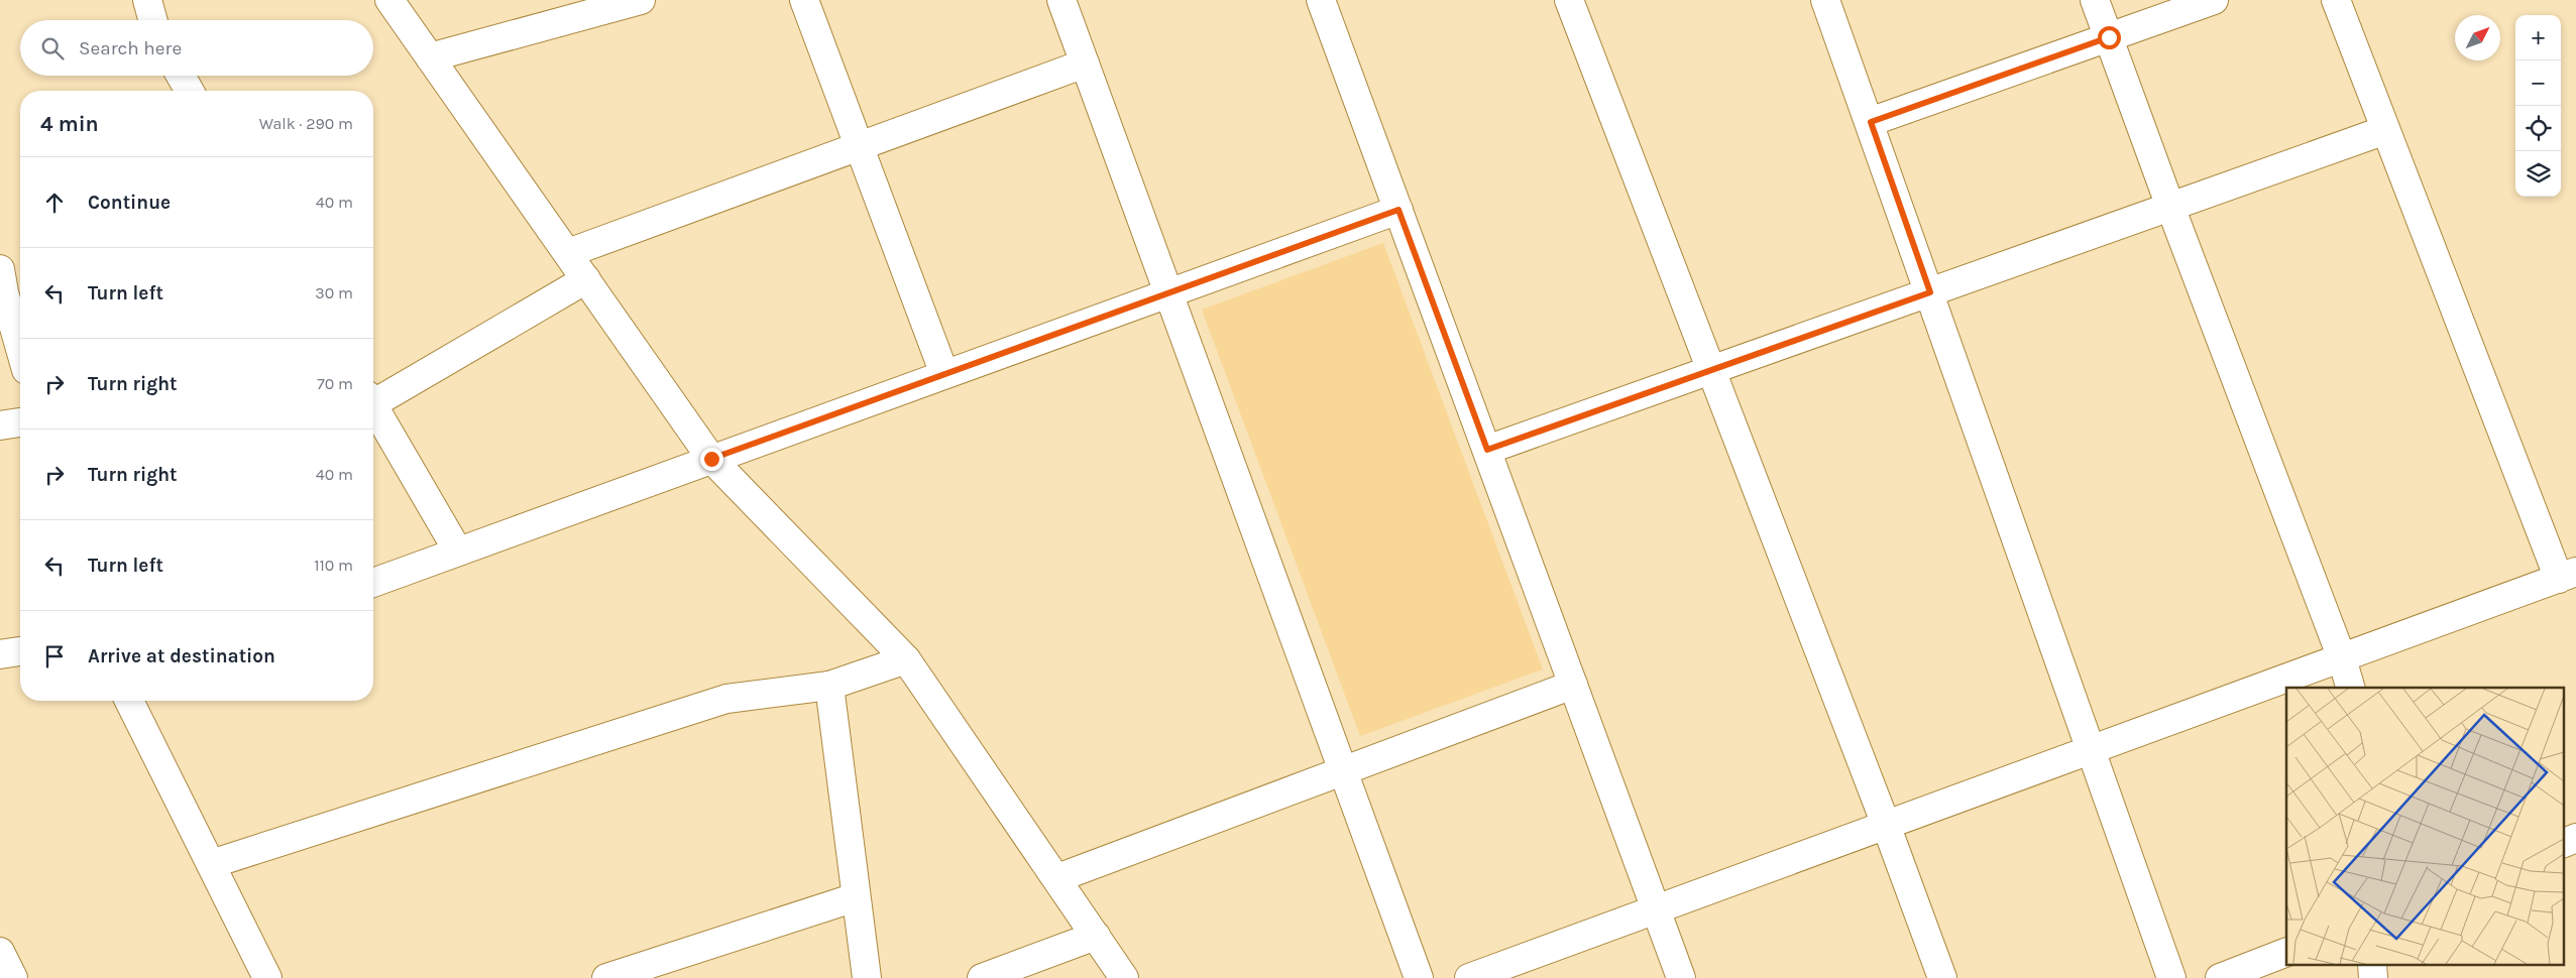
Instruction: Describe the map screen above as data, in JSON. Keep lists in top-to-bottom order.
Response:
{
  "north": "top right",
  "page": {
    "map_buttons": ["+", "−"],
    "search": "Search here",
    "heading": ["4 min", "Walk · 290 m"],
    "list": [
      ["Continue", "40 m"],
      ["Turn left", "30 m"],
      ["Turn right", "70 m"],
      ["Turn right", "40 m"],
      ["Turn left", "110 m"],
      "Arrive at destination"
    ]
  }
}
